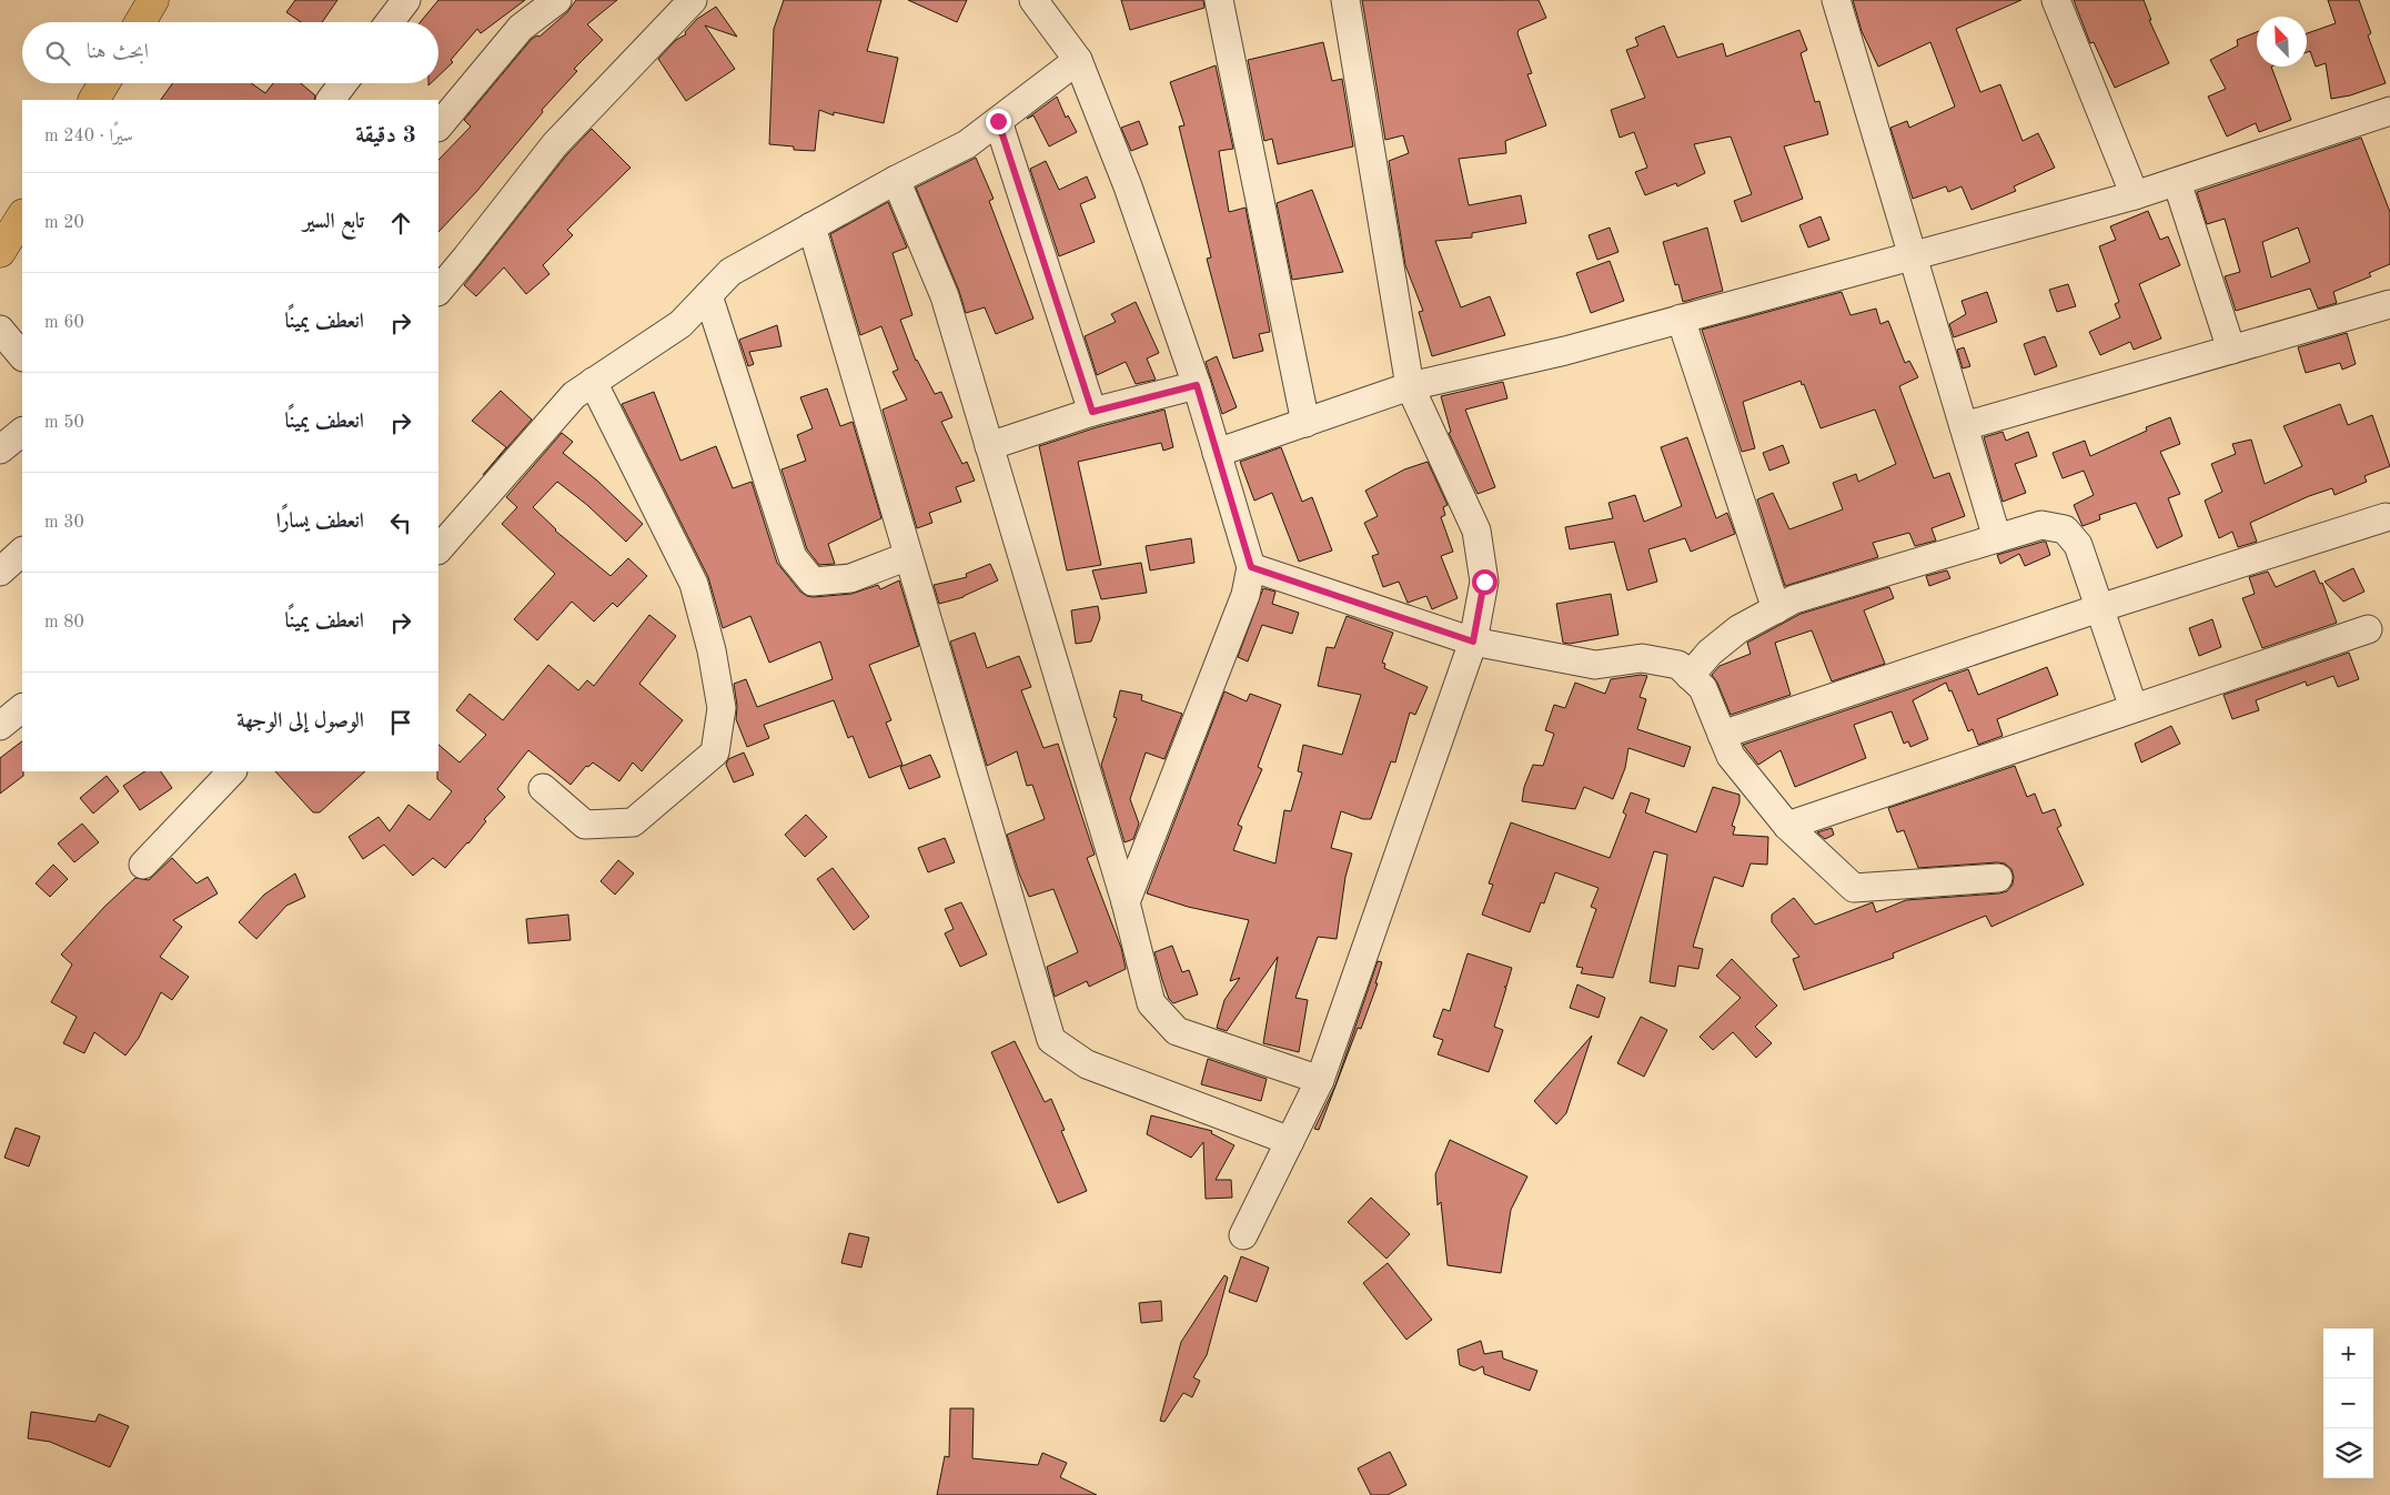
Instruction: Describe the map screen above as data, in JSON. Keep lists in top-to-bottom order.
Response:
{
  "north": "top left",
  "page": {
    "search": "ابحث هنا",
    "heading": ["3 دقيقة", "سيرًا · 240 m"],
    "list": [
      ["تابع السير", "20 m"],
      ["انعطف يمينًا", "60 m"],
      ["انعطف يمينًا", "50 m"],
      ["انعطف يسارًا", "30 m"],
      ["انعطف يمينًا", "80 m"],
      "الوصول إلى الوجهة"
    ],
    "map_buttons": ["+", "−"]
  }
}
